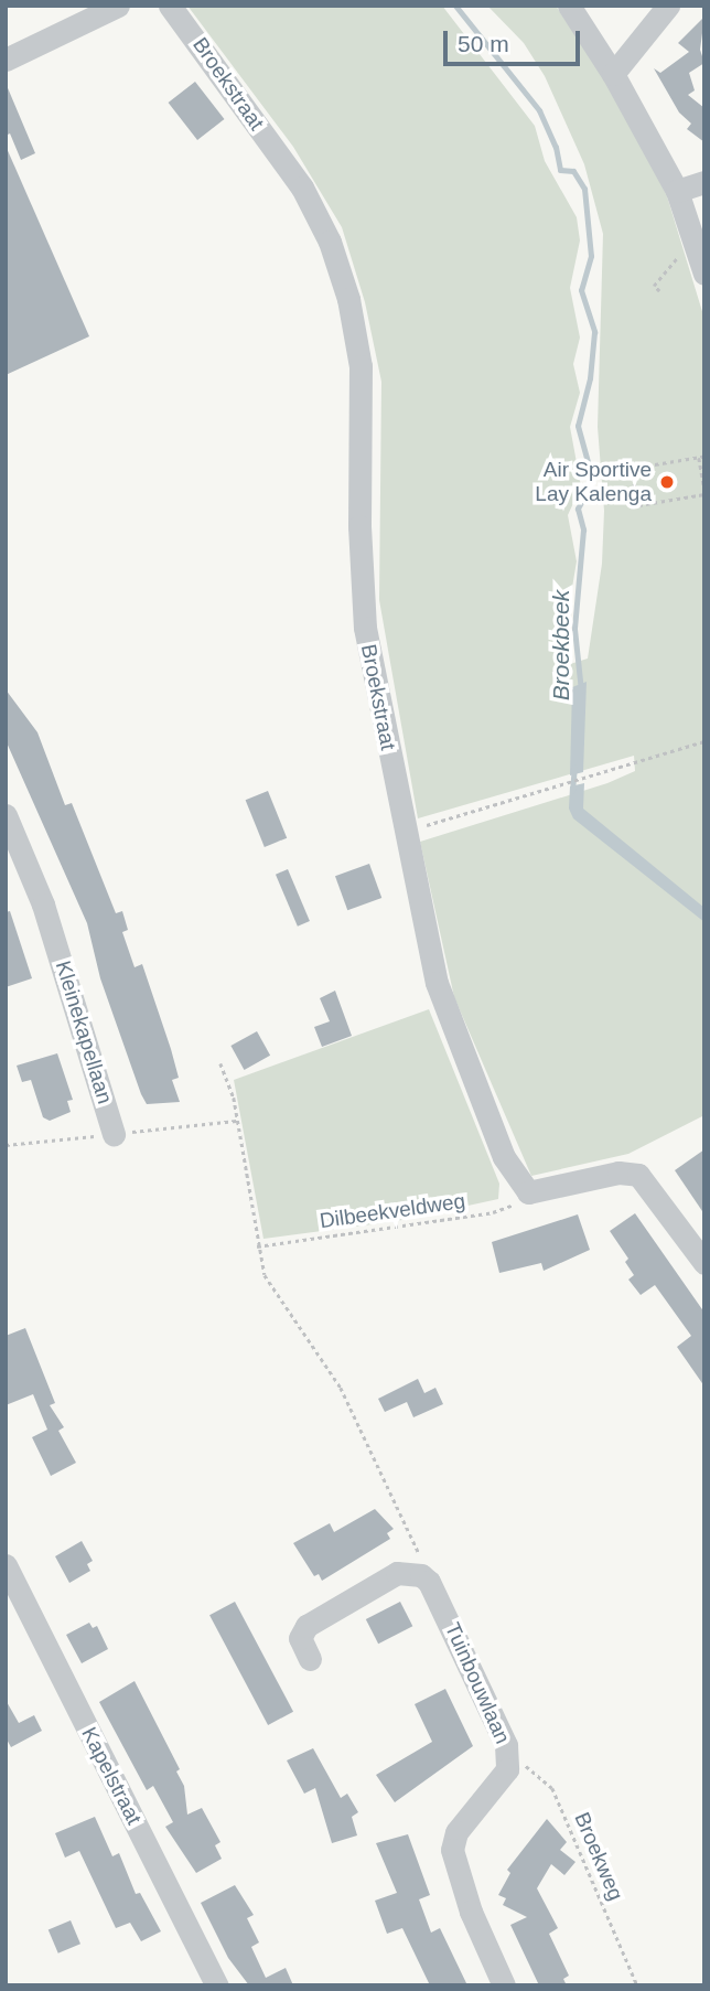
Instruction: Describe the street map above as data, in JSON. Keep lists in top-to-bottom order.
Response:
{
  "streets": {
    "street": [
      "Broekstraat",
      "Kleinekapellaan",
      "Tuinbouwlaan",
      "Kapelstraat"
    ],
    "path": ["Dilbeekveldweg", "Broekweg"]
  },
  "crossings": [
    ["Broekstraat", "Dilbeekveldweg"],
    ["Tuinbouwlaan", "Broekweg"]
  ],
  "water": ["Broekbeek"],
  "places": ["Air Sportive Lay Kalenga"],
  "scale_bar": "50 m"
}
